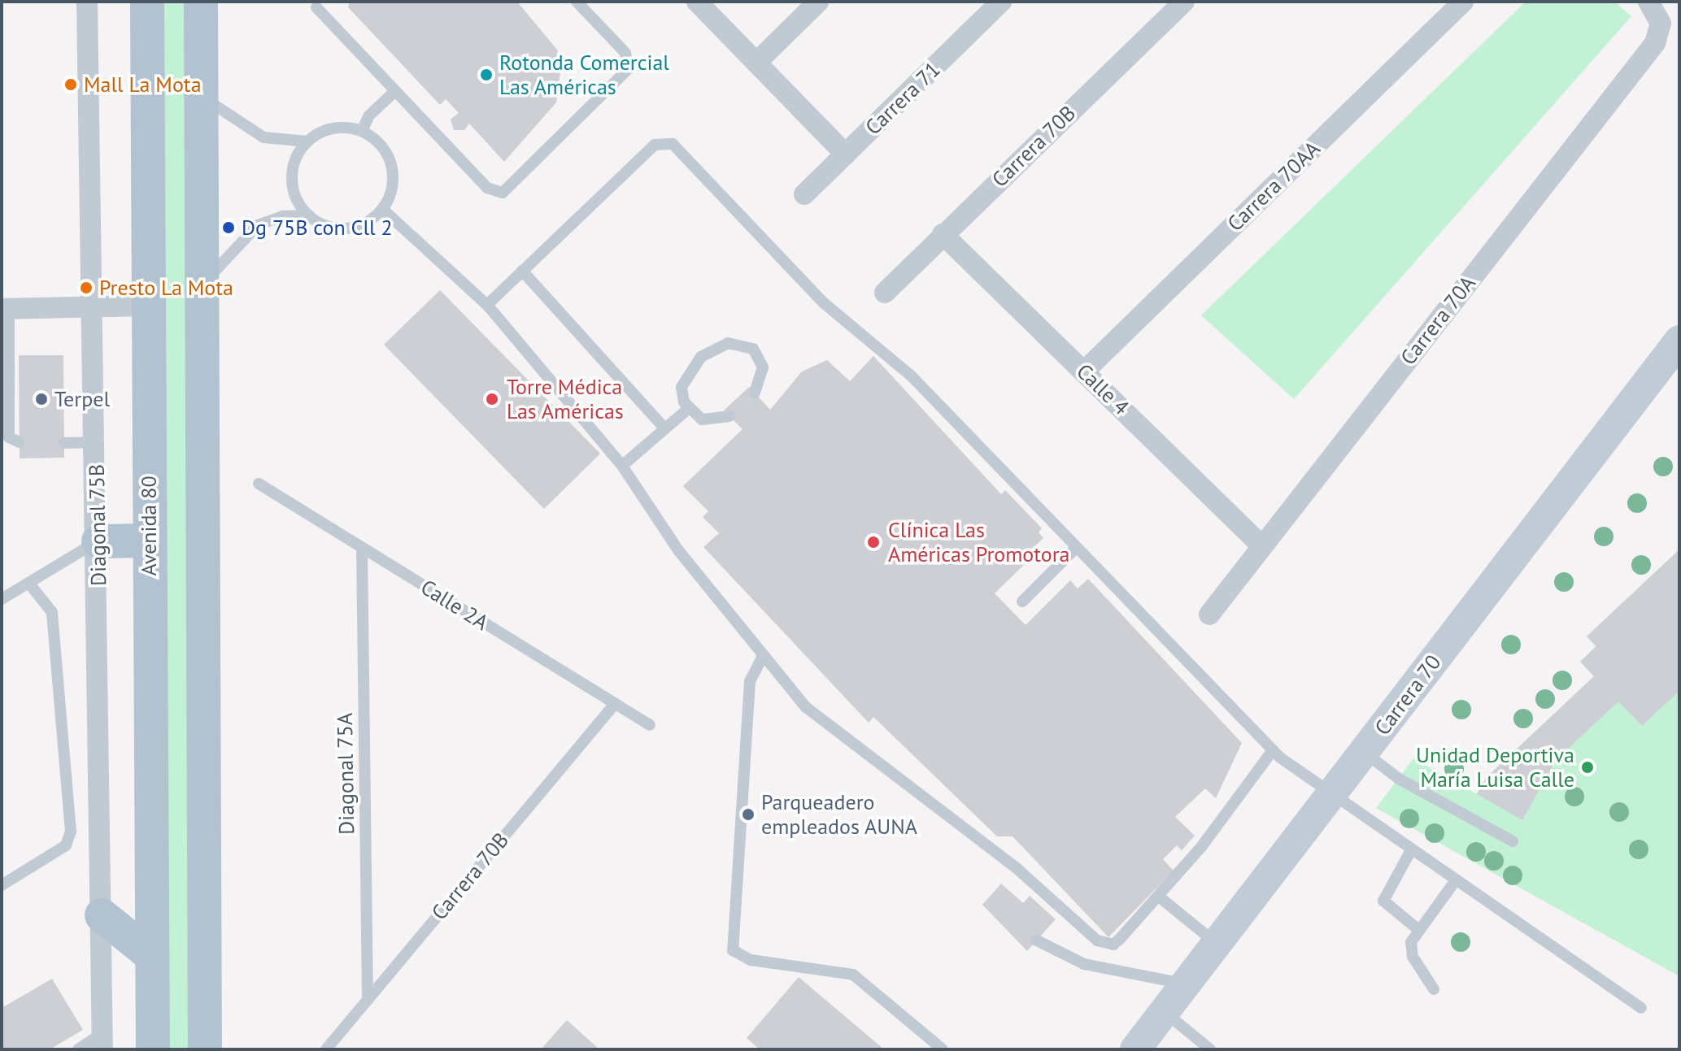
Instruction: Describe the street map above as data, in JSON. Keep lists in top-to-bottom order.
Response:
{
  "streets": {
    "main road": ["Avenida 80", "Carrera 70"],
    "street": [
      "Carrera 71",
      "Carrera 70B",
      "Carrera 70AA",
      "Carrera 70A",
      "Calle 4",
      "Diagonal 75B"
    ],
    "lane": ["Calle 2A", "Diagonal 75A"]
  },
  "crossings": [
    ["Carrera 70B", "Calle 4"],
    ["Carrera 70B", "Calle 2A"],
    ["Carrera 70B", "Diagonal 75A"],
    ["Carrera 70AA", "Calle 4"],
    ["Carrera 70A", "Calle 4"],
    ["Calle 2A", "Diagonal 75A"]
  ],
  "places": [
    "Rotonda Comercial Las Américas",
    "Mall La Mota",
    "Dg 75B con Cll 2",
    "Presto La Mota",
    "Terpel",
    "Torre Médica Las Américas",
    "Clínica Las Américas Promotora",
    "Unidad Deportiva María Luisa Calle",
    "Parqueadero empleados AUNA"
  ]
}
